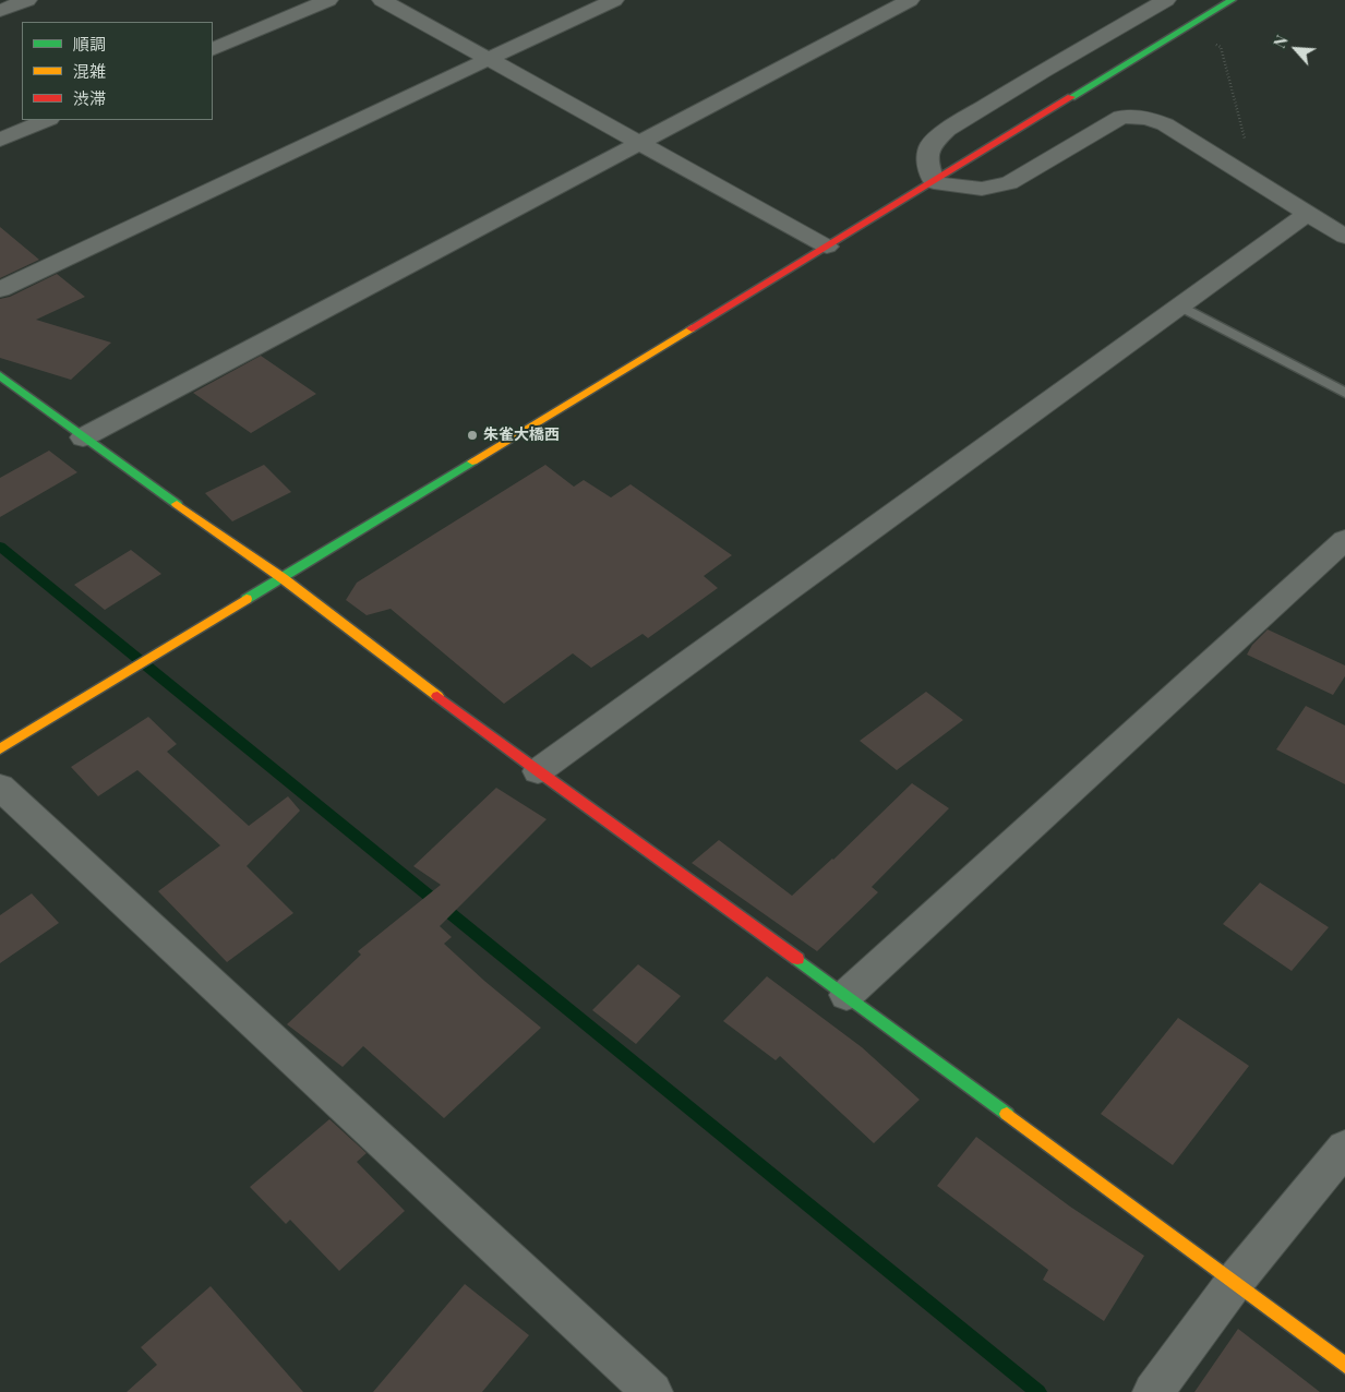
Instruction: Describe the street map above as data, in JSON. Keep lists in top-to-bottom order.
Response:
{
  "places": ["朱雀大橋西"],
  "legend": ["順調", "混雑", "渋滞"],
  "north": "top left"
}
